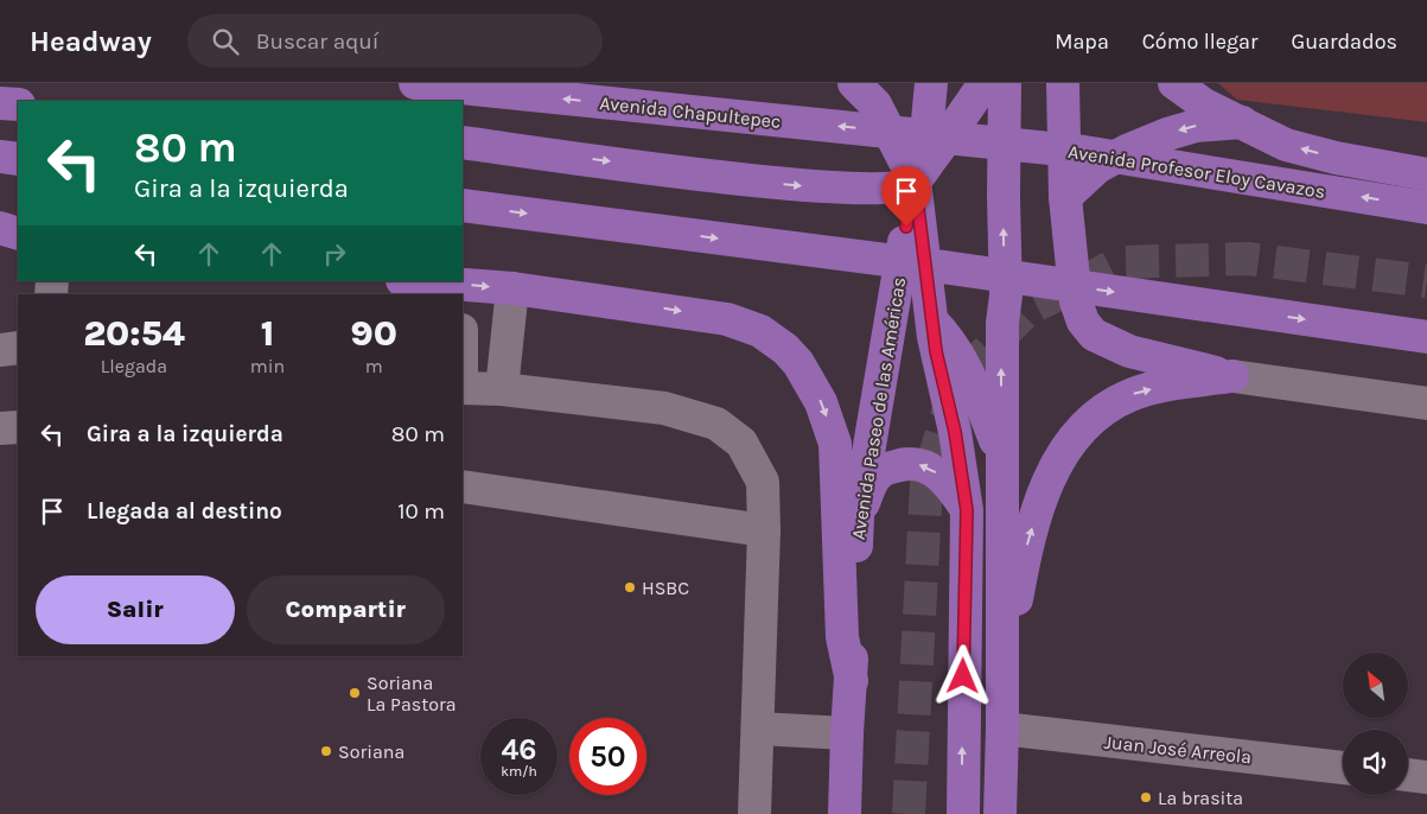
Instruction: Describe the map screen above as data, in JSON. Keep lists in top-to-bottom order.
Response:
{
  "streets": {
    "main road": ["Avenida Chapultepec", "Avenida Profesor Eloy Cavazos", "Avenida Paseo de las Américas"],
    "street": ["Juan José Arreola"]
  },
  "crossings": [
    ["Avenida Chapultepec", "Avenida Profesor Eloy Cavazos"]
  ],
  "places": [
    "HSBC",
    "Soriana La Pastora",
    "Soriana",
    "La brasita"
  ],
  "north": "top left",
  "page": {
    "header": "Headway",
    "search": "Buscar aquí",
    "nav": ["Mapa", "Cómo llegar", "Guardados"],
    "turn": ["80 m", "Gira a la izquierda"],
    "eta": [
      "20:54",
      "Llegada",
      "1",
      "min",
      "90",
      "m"
    ],
    "list": [
      {
        "name": "Gira a la izquierda",
        "value": "80 m"
      },
      {
        "name": "Llegada al destino",
        "value": "10 m"
      }
    ],
    "buttons": ["Salir", "Compartir"],
    "speed": "46 km/h",
    "limit": "50"
  }
}
